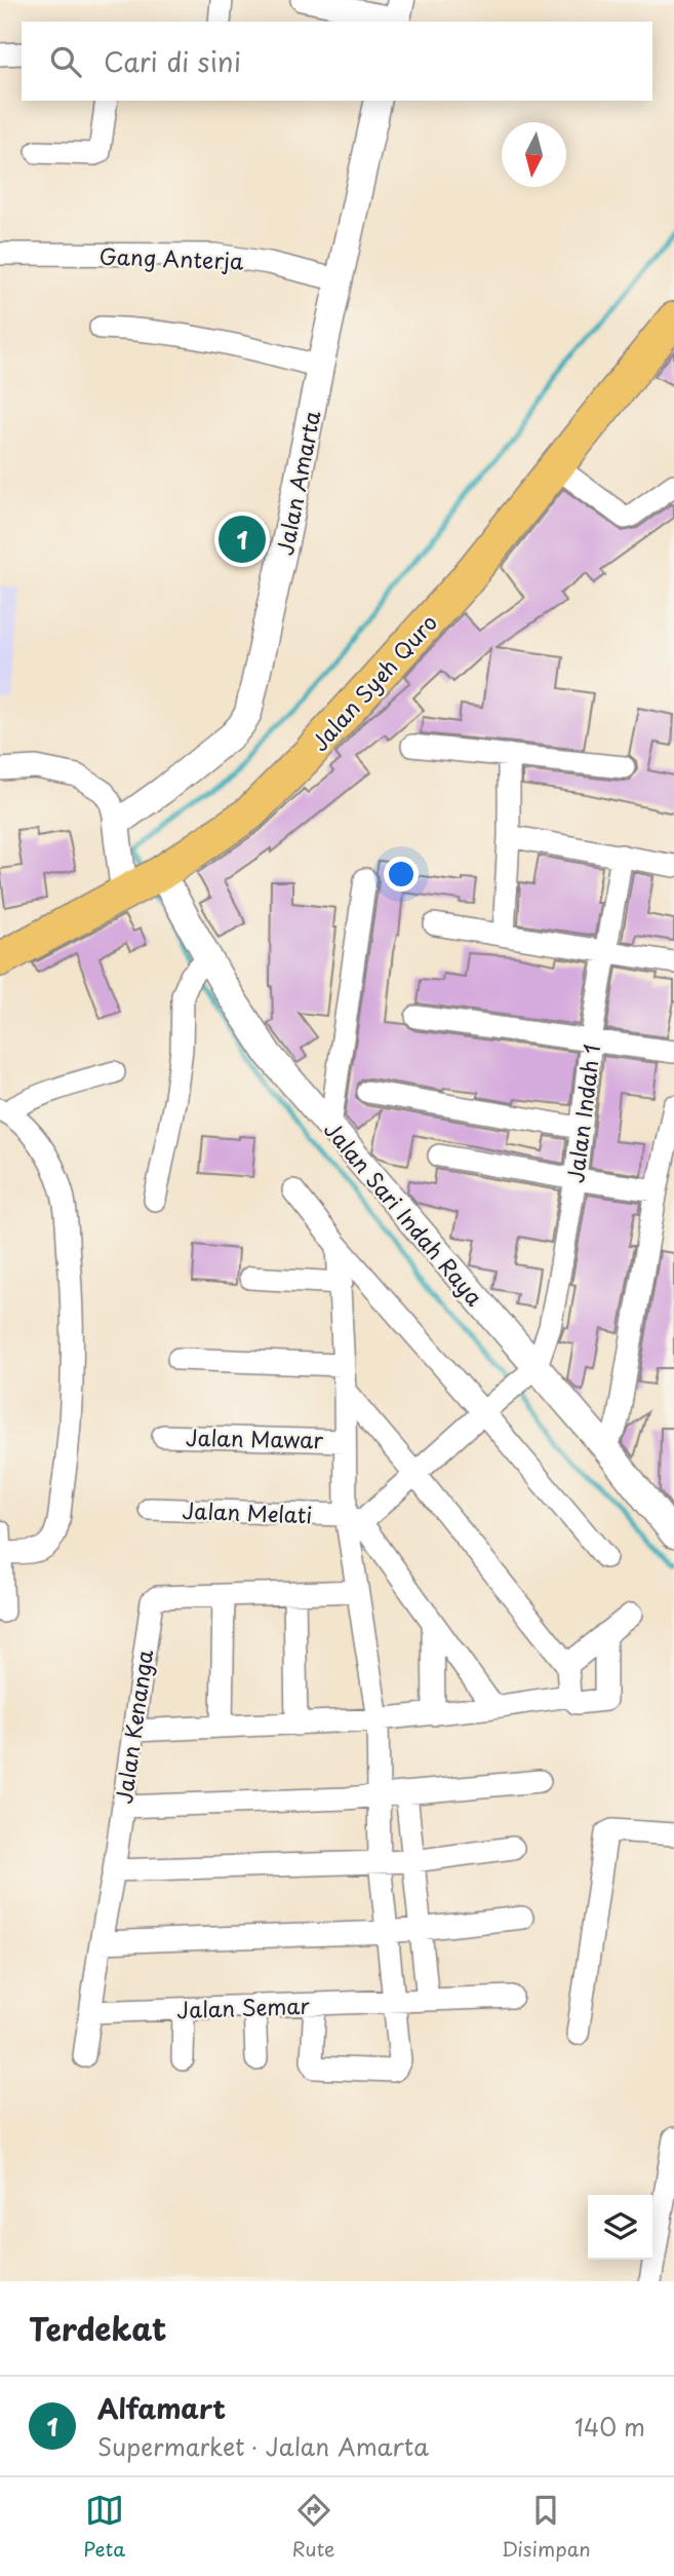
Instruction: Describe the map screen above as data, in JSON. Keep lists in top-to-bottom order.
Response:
{
  "streets": {
    "main road": ["Jalan Syeh Quro"],
    "street": [
      "Gang Anterja",
      "Jalan Amarta",
      "Jalan Indah 1",
      "Jalan Sari Indah Raya",
      "Jalan Mawar",
      "Jalan Melati",
      "Jalan Kenanga",
      "Jalan Semar"
    ]
  },
  "crossings": [
    ["Gang Anterja", "Jalan Amarta"],
    ["Jalan Syeh Quro", "Jalan Sari Indah Raya"],
    ["Jalan Indah 1", "Jalan Sari Indah Raya"],
    ["Jalan Kenanga", "Jalan Semar"]
  ],
  "north": "bottom",
  "page": {
    "search": "Cari di sini",
    "pins": "1",
    "heading": "Terdekat",
    "list": [
      {
        "mark": "1",
        "name": "Alfamart",
        "note": "Supermarket · Jalan Amarta",
        "value": "140 m"
      }
    ],
    "nav": ["Peta", "Rute", "Disimpan"]
  }
}
